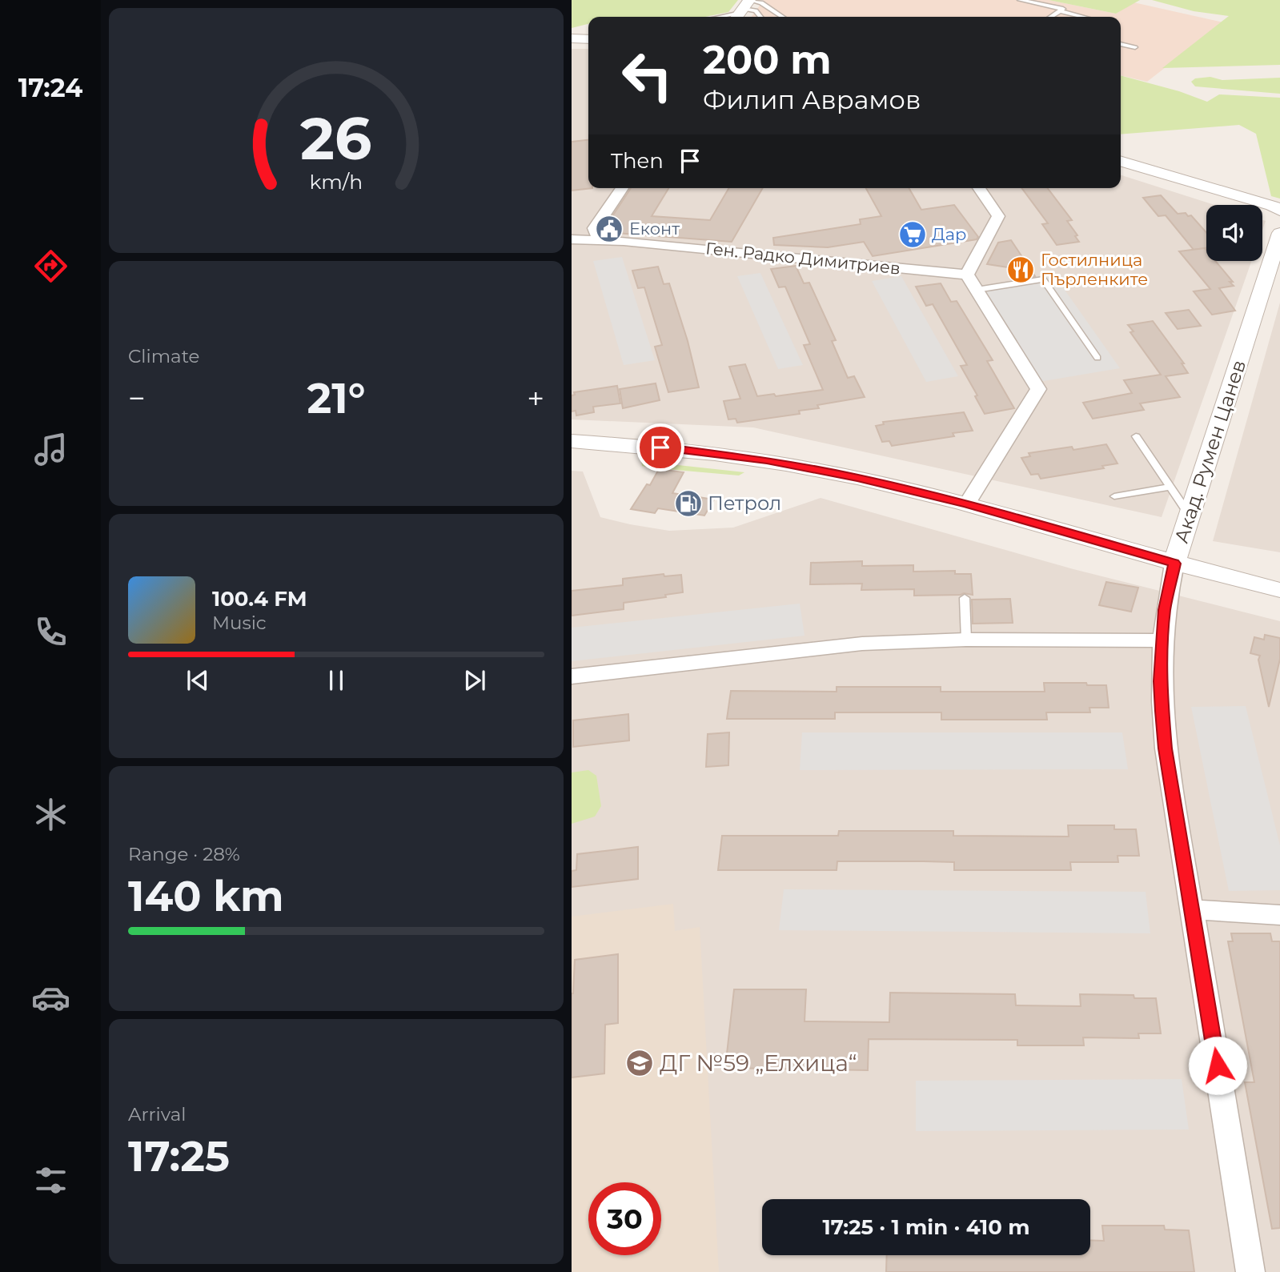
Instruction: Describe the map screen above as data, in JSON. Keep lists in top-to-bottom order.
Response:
{
  "streets": {
    "street": ["Ген. Радко Димитриев", "Акад. Румен Цанев"]
  },
  "places": {
    "public building": ["Еконт"],
    "supermarket": ["Дар"],
    "restaurant": ["Гостилница Пърленките"],
    "fuel station": ["Петрол"],
    "school or university": ["ДГ №59 „Елхица“"]
  },
  "page": {
    "tabs": "17:24",
    "turn": ["200 m", "Филип Аврамов"],
    "then": "Then",
    "tile": [
      "Climate",
      ["Range · 28%", "140 km"],
      ["Arrival", "17:25"]
    ],
    "heat": ["−", "21°", "+"],
    "song": ["100.4 FM", "Music"],
    "limit": "30",
    "trip": "17:25 · 1 min · 410 m",
    "gauge": ["26", "km/h"]
  }
}
